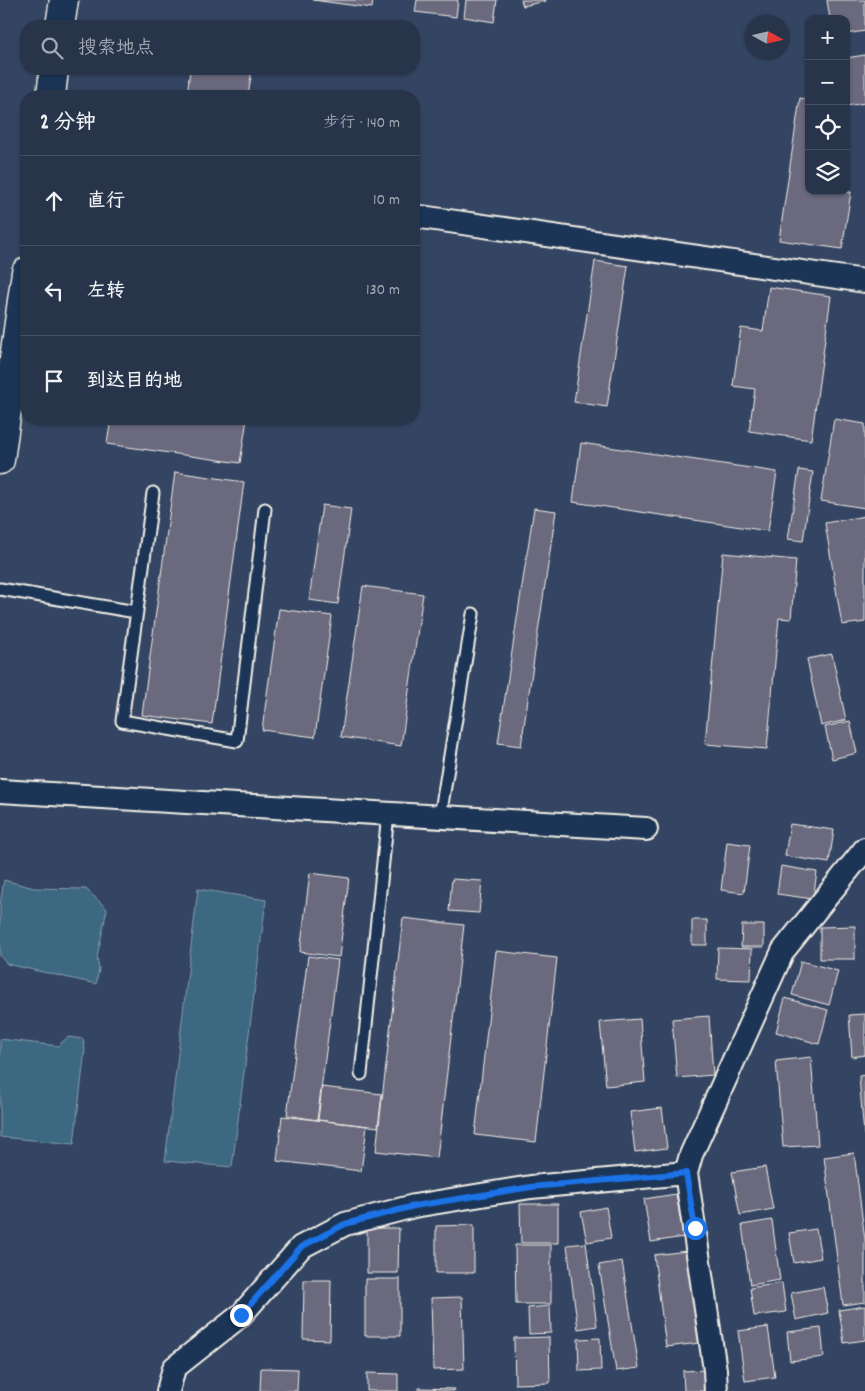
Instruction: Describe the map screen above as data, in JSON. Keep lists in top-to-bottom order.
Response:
{
  "north": "right",
  "page": {
    "map_buttons": ["+", "−"],
    "search": "搜索地点",
    "heading": ["2 分钟", "步行 · 140 m"],
    "list": [
      ["直行", "10 m"],
      ["左转", "130 m"],
      "到达目的地"
    ]
  }
}
